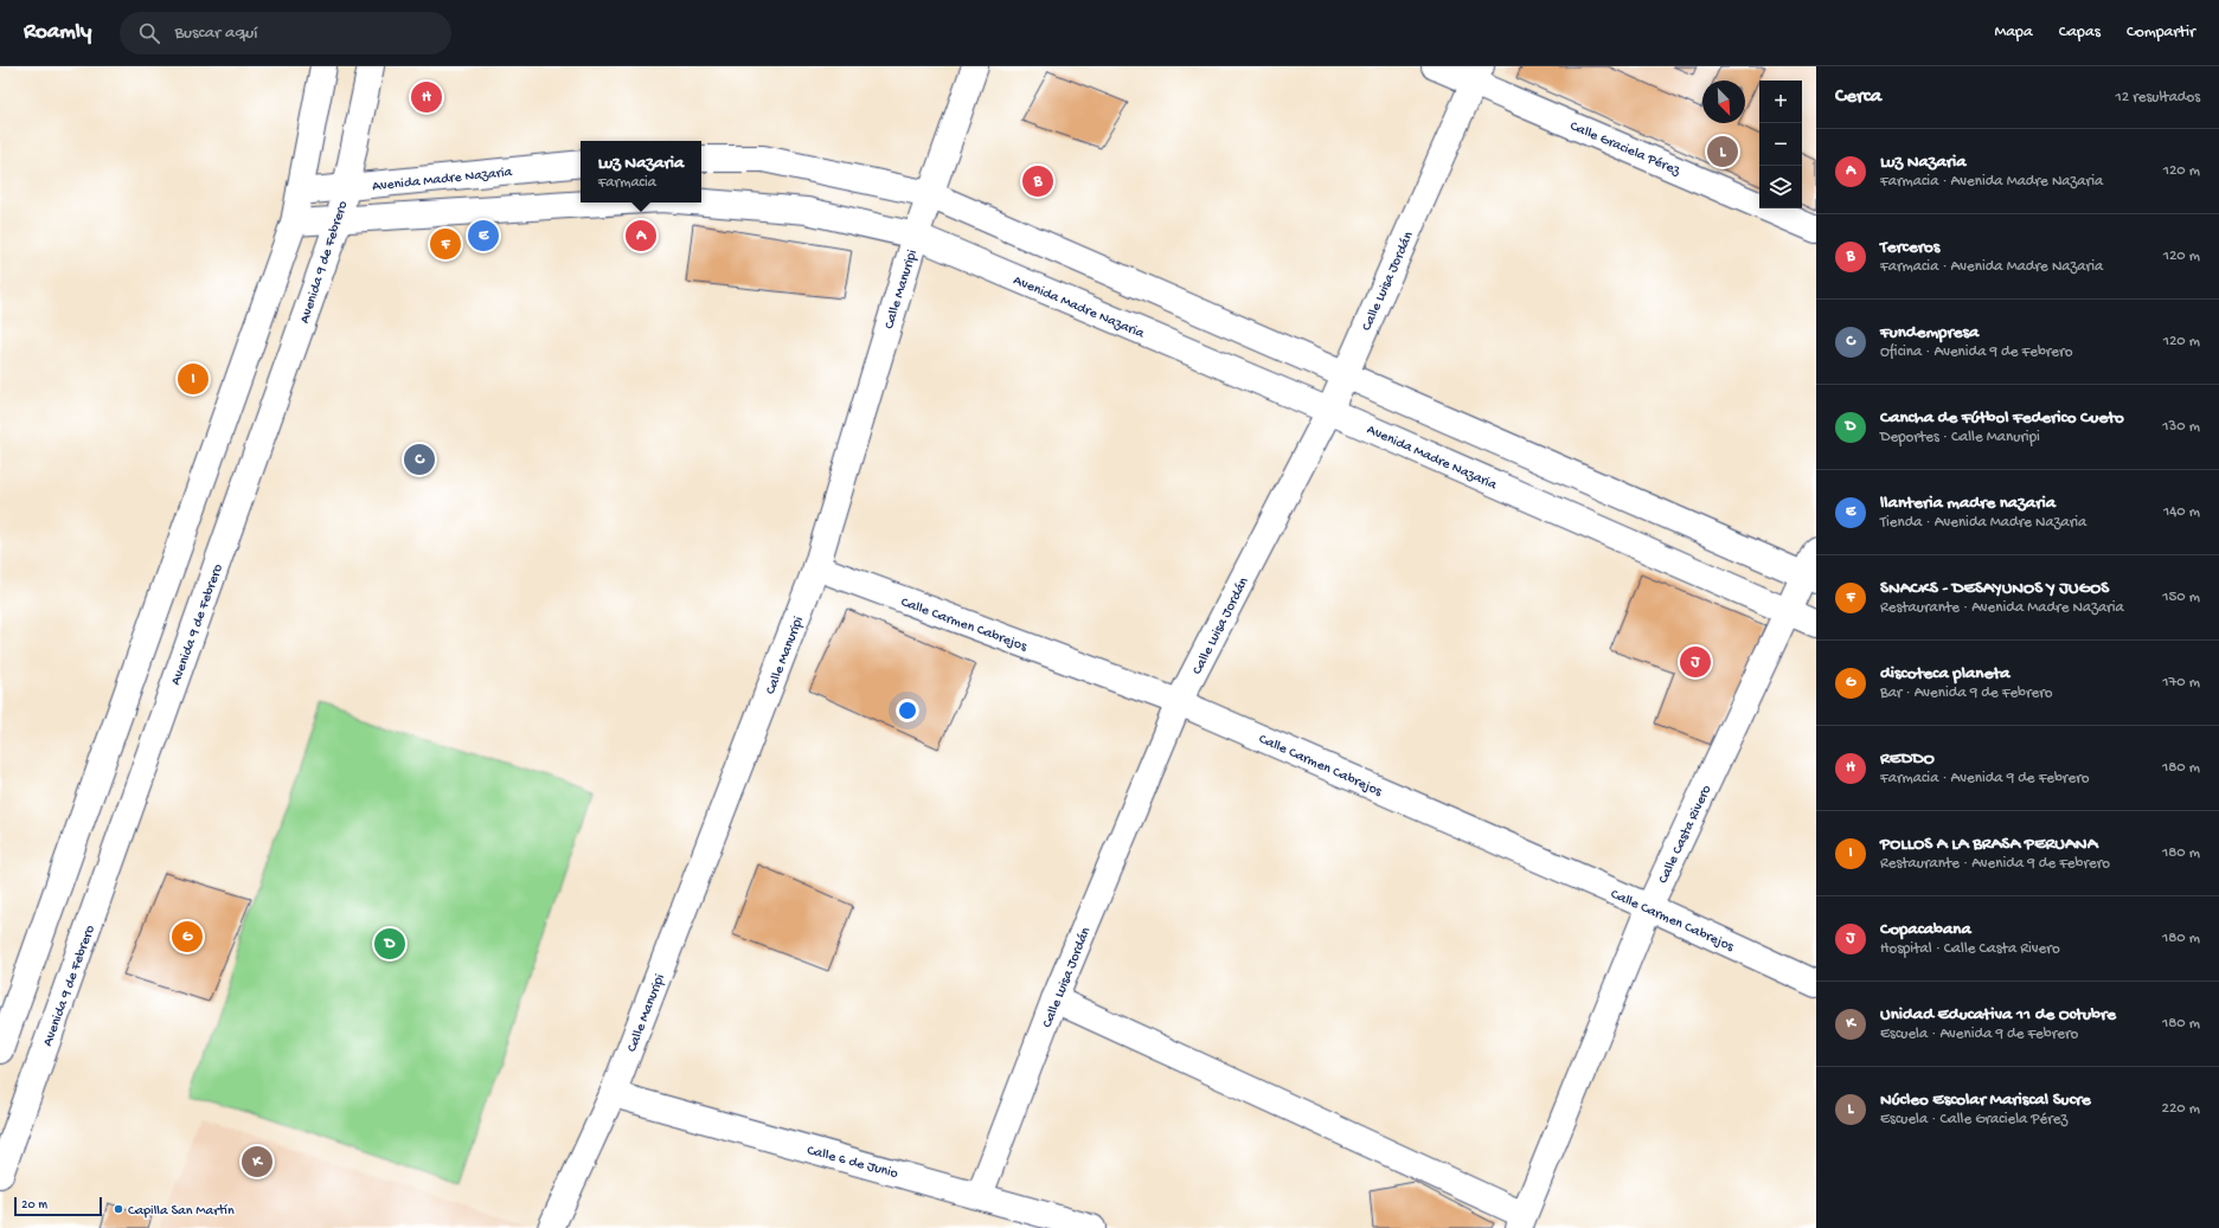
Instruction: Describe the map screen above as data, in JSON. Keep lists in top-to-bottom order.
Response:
{
  "streets": {
    "main road": [
      "Calle Graciela Pérez",
      "Avenida Madre Nazaria",
      "Avenida 9 de Febrero",
      "Calle Luisa Jordán",
      "Calle Manuripi",
      "Calle Carmen Cabrejos",
      "Calle Casta Rivero",
      "Calle 6 de Junio"
    ]
  },
  "crossings": [
    ["Calle Graciela Pérez", "Calle Luisa Jordán"],
    ["Avenida Madre Nazaria", "Avenida 9 de Febrero"],
    ["Avenida Madre Nazaria", "Calle Luisa Jordán"],
    ["Avenida Madre Nazaria", "Calle Manuripi"],
    ["Avenida Madre Nazaria", "Calle Casta Rivero"],
    ["Calle Luisa Jordán", "Calle Carmen Cabrejos"],
    ["Calle Luisa Jordán", "Calle 6 de Junio"],
    ["Calle Manuripi", "Calle Carmen Cabrejos"],
    ["Calle Manuripi", "Calle 6 de Junio"],
    ["Calle Carmen Cabrejos", "Calle Casta Rivero"]
  ],
  "places": ["Capilla San Martín"],
  "scale_bar": "20 m",
  "north": "bottom right",
  "page": {
    "header": "Roamly",
    "search": "Buscar aquí",
    "nav": ["Mapa", "Capas", "Compartir"],
    "heading": ["Cerca", "12 resultados"],
    "pins": [
      "H",
      "L",
      "B",
      "A",
      "E",
      "F",
      "I",
      "C",
      "J",
      "G",
      "D",
      "K"
    ],
    "map_buttons": ["+", "−"],
    "list": [
      {
        "mark": "A",
        "name": "Luz Nazaria",
        "note": "Farmacia · Avenida Madre Nazaria",
        "value": "120 m"
      },
      {
        "mark": "B",
        "name": "Terceros",
        "note": "Farmacia · Avenida Madre Nazaria",
        "value": "120 m"
      },
      {
        "mark": "C",
        "name": "Fundempresa",
        "note": "Oficina · Avenida 9 de Febrero",
        "value": "120 m"
      },
      {
        "mark": "D",
        "name": "Cancha de Fútbol Federico Cueto",
        "note": "Deportes · Calle Manuripi",
        "value": "130 m"
      },
      {
        "mark": "E",
        "name": "llanteria madre nazaria",
        "note": "Tienda · Avenida Madre Nazaria",
        "value": "140 m"
      },
      {
        "mark": "F",
        "name": "SNACKS - DESAYUNOS Y JUGOS",
        "note": "Restaurante · Avenida Madre Nazaria",
        "value": "150 m"
      },
      {
        "mark": "G",
        "name": "discoteca planeta",
        "note": "Bar · Avenida 9 de Febrero",
        "value": "170 m"
      },
      {
        "mark": "H",
        "name": "REDDO",
        "note": "Farmacia · Avenida 9 de Febrero",
        "value": "180 m"
      },
      {
        "mark": "I",
        "name": "POLLOS A LA BRASA PERUANA",
        "note": "Restaurante · Avenida 9 de Febrero",
        "value": "180 m"
      },
      {
        "mark": "J",
        "name": "Copacabana",
        "note": "Hospital · Calle Casta Rivero",
        "value": "180 m"
      },
      {
        "mark": "K",
        "name": "Unidad Educativa 11 de Octubre",
        "note": "Escuela · Avenida 9 de Febrero",
        "value": "180 m"
      },
      {
        "mark": "L",
        "name": "Núcleo Escolar Mariscal Sucre",
        "note": "Escuela · Calle Graciela Pérez",
        "value": "220 m"
      }
    ],
    "popup": ["Luz Nazaria", "Farmacia"],
    "scale": "20 m"
  }
}
